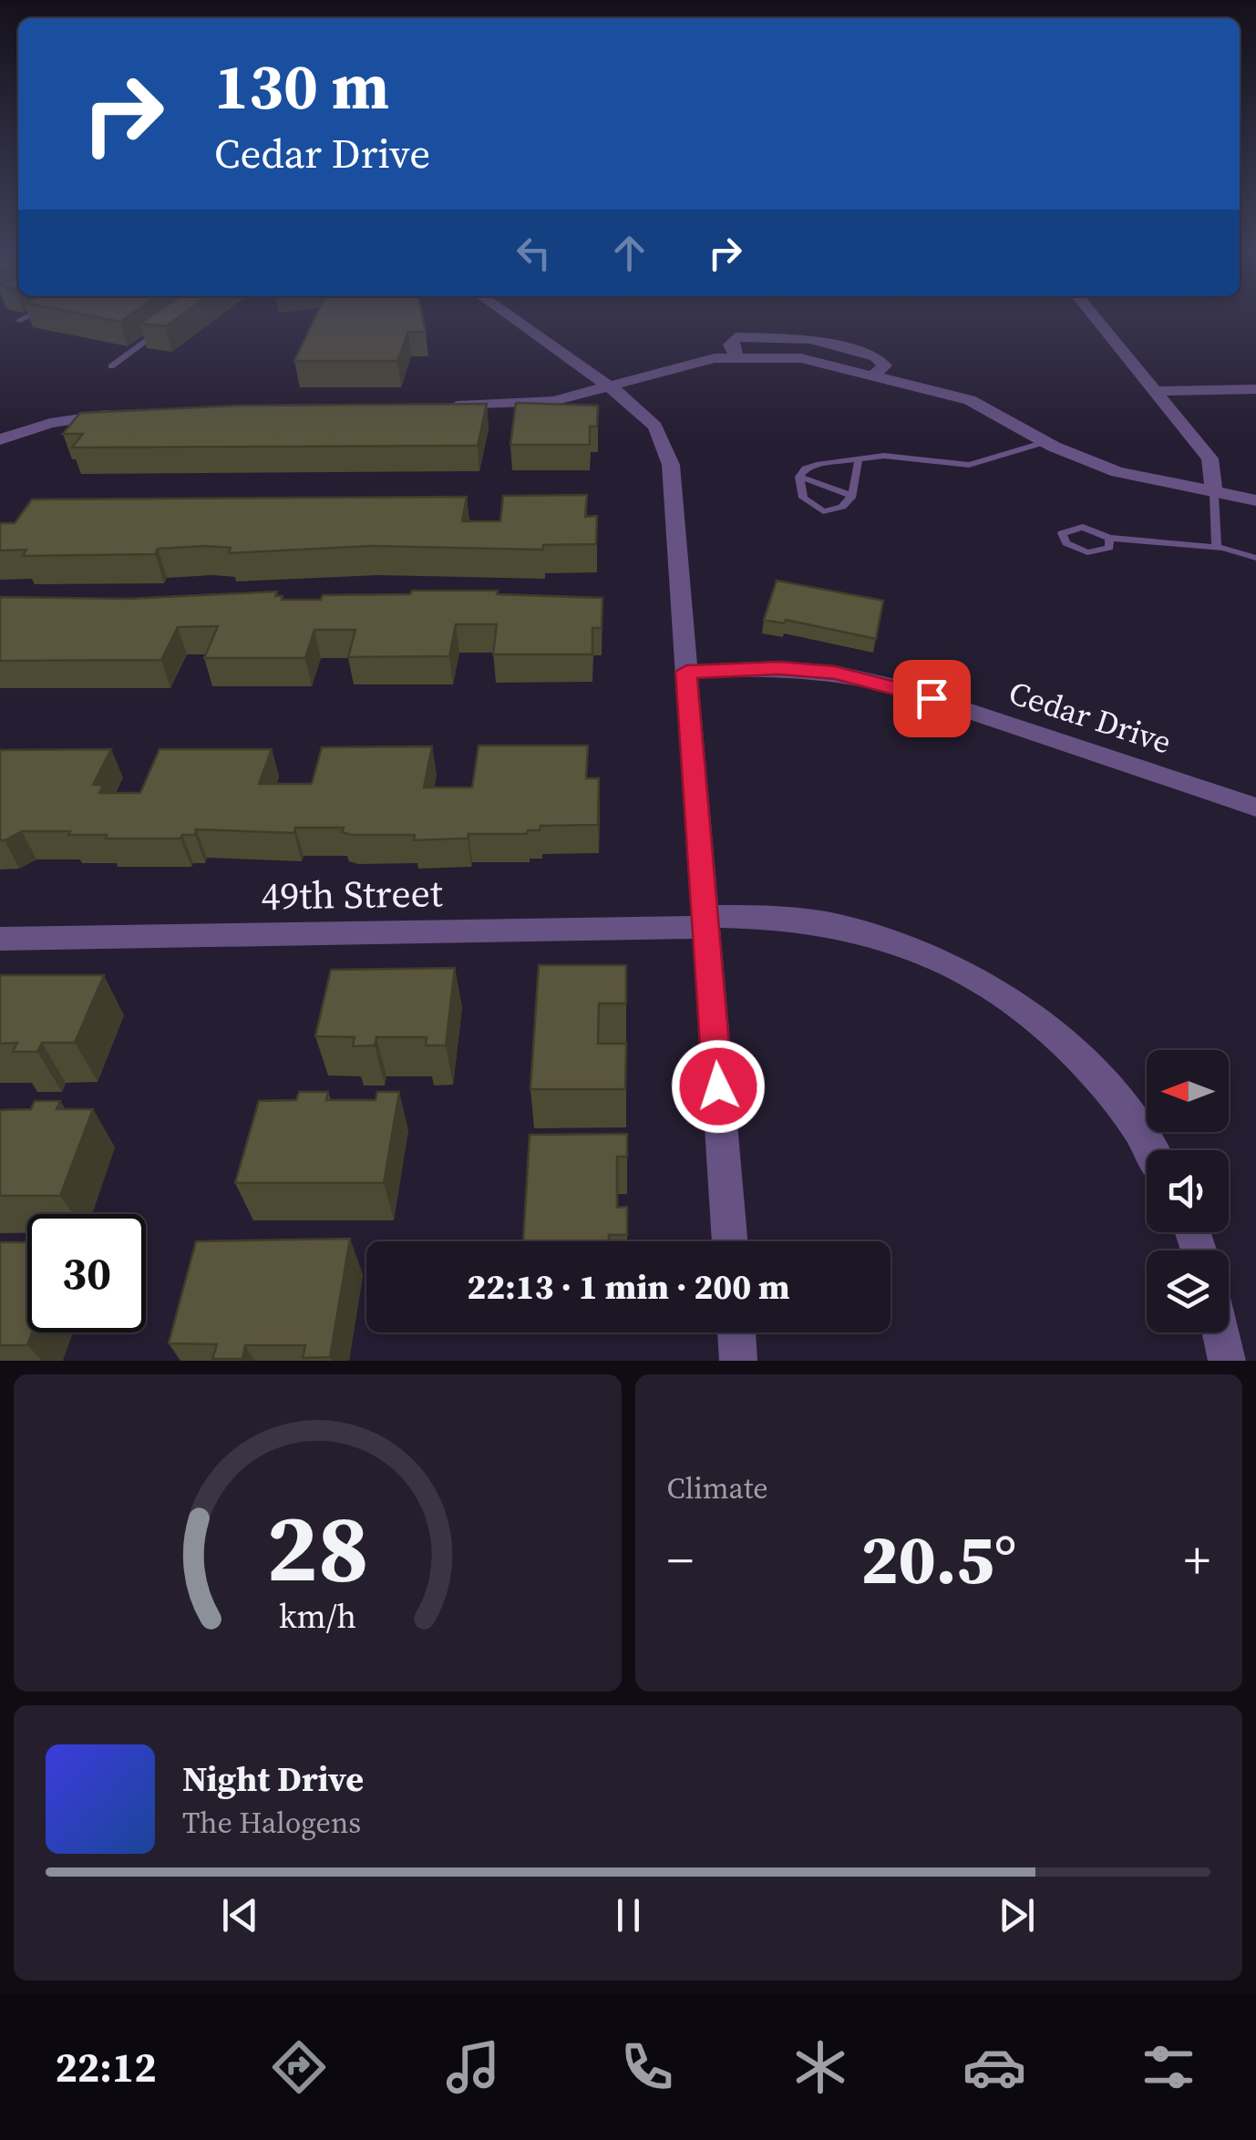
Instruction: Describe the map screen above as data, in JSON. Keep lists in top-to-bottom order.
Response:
{
  "streets": {
    "street": ["Cedar Drive", "49th Street"]
  },
  "north": "left",
  "page": {
    "turn": ["130 m", "Cedar Drive"],
    "limit": "30",
    "trip": "22:13 · 1 min · 200 m",
    "tile": "Climate",
    "heat": ["−", "20.5°", "+"],
    "song": ["Night Drive", "The Halogens"],
    "tabs": "22:12",
    "gauge": ["28", "km/h"]
  }
}
